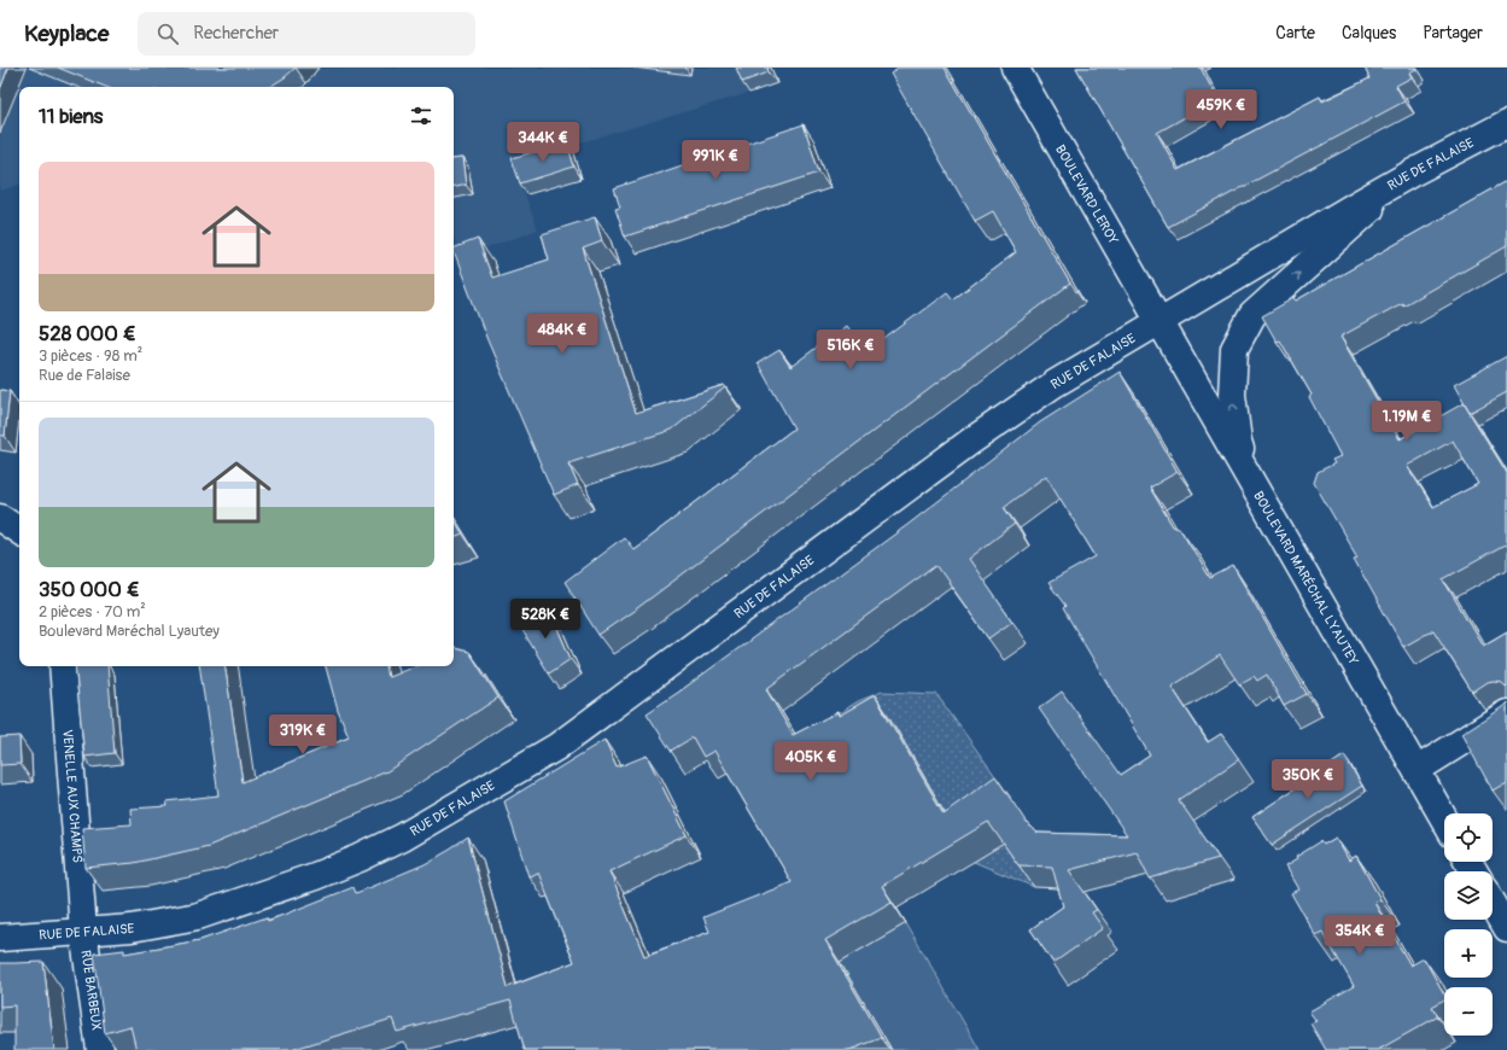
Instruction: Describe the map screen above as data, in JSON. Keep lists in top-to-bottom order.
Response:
{
  "streets": {
    "main road": [
      "RUE DE FALAISE",
      "BOULEVARD LEROY",
      "BOULEVARD MARÉCHAL LYAUTEY",
      "VENELLE AUX CHAMPS",
      "RUE BARBEUX"
    ]
  },
  "crossings": [
    ["RUE DE FALAISE", "BOULEVARD LEROY"],
    ["RUE DE FALAISE", "BOULEVARD MARÉCHAL LYAUTEY"],
    ["RUE DE FALAISE", "VENELLE AUX CHAMPS"],
    ["RUE DE FALAISE", "RUE BARBEUX"],
    ["BOULEVARD LEROY", "BOULEVARD MARÉCHAL LYAUTEY"],
    ["VENELLE AUX CHAMPS", "RUE BARBEUX"]
  ],
  "page": {
    "header": "Keyplace",
    "search": "Rechercher",
    "nav": ["Carte", "Calques", "Partager"],
    "heading": "11 biens",
    "price": [
      "459K €",
      "344K €",
      "991K €",
      "484K €",
      "516K €",
      "1.19M €",
      "528K €",
      "319K €",
      "405K €",
      "350K €",
      "354K €"
    ],
    "list": [
      {
        "name": "528 000 €",
        "note": "3 pièces · 98 m² · Rue de Falaise"
      },
      {
        "name": "350 000 €",
        "note": "2 pièces · 70 m² · Boulevard Maréchal Lyautey"
      }
    ],
    "map_buttons": ["+", "−"]
  }
}
